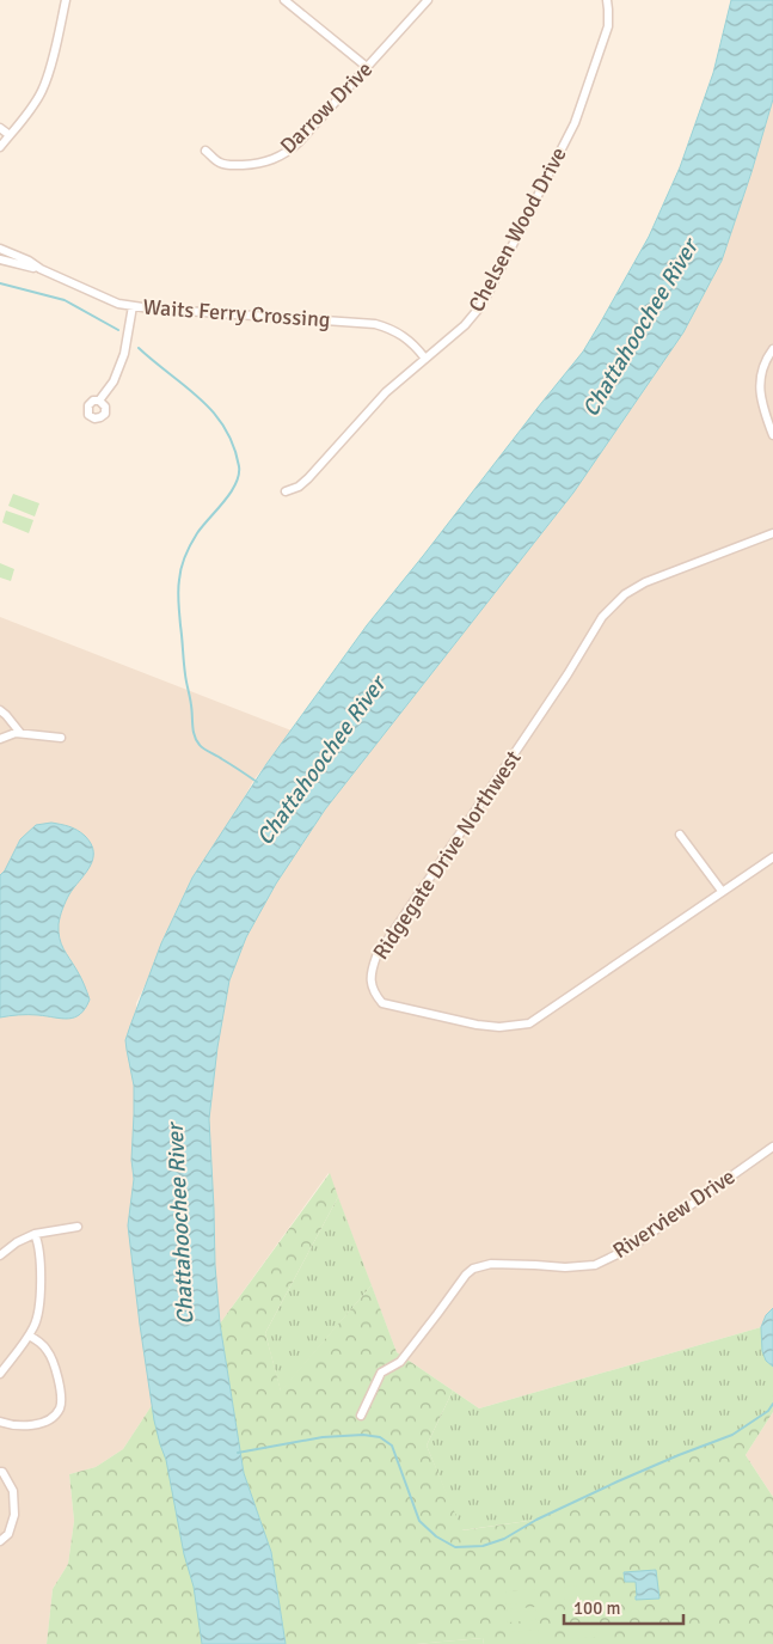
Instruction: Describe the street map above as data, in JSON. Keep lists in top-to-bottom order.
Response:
{
  "streets": {
    "street": [
      "Darrow Drive",
      "Chelsen Wood Drive",
      "Waits Ferry Crossing",
      "Ridgegate Drive Northwest",
      "Riverview Drive"
    ]
  },
  "crossings": [
    ["Chelsen Wood Drive", "Waits Ferry Crossing"]
  ],
  "water": ["Chattahoochee River"],
  "scale_bar": "100 m"
}
